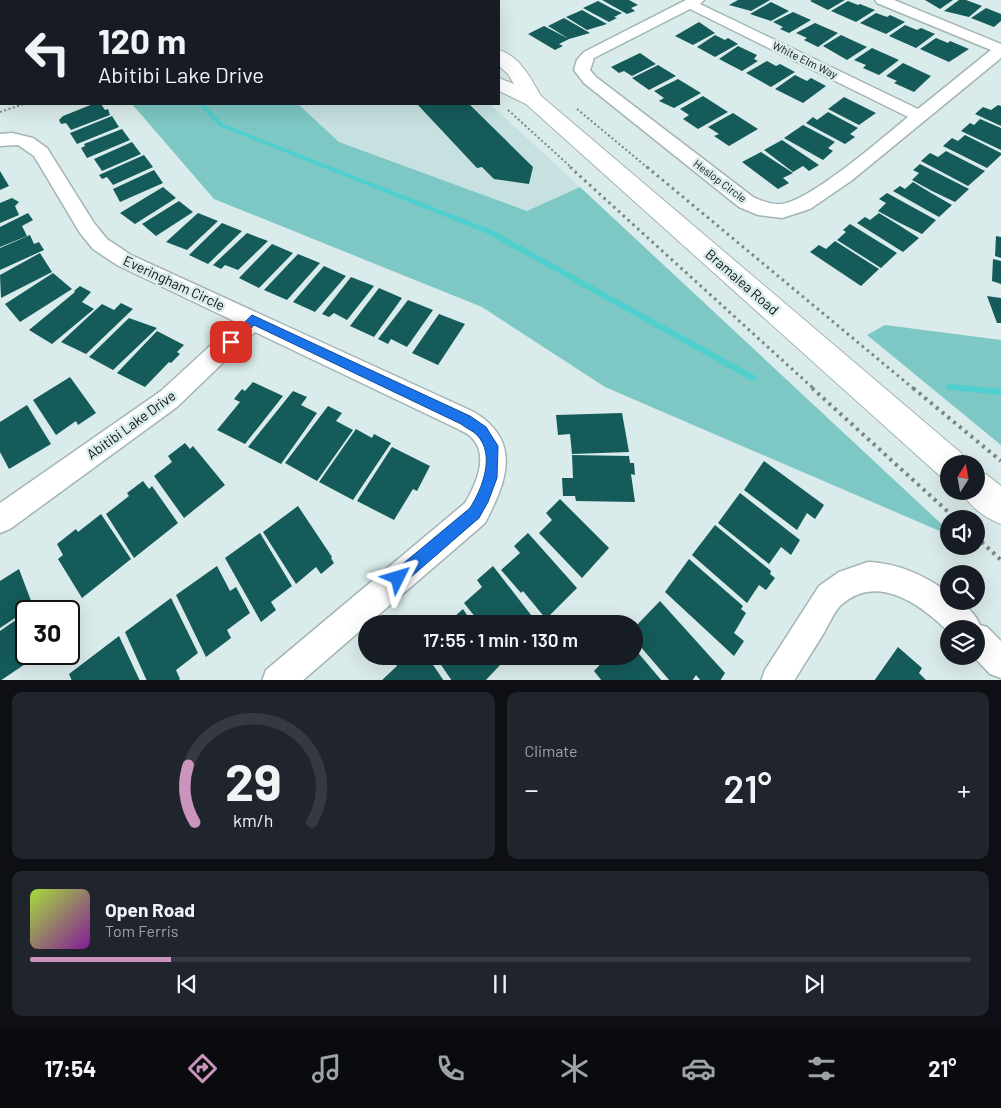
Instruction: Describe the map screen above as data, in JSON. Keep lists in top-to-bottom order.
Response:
{
  "streets": {
    "main road": ["Bramalea Road"],
    "street": [
      "White Elm Way",
      "Heslop Circle",
      "Everingham Circle",
      "Abitibi Lake Drive"
    ]
  },
  "crossings": [
    ["White Elm Way", "Heslop Circle"],
    ["Everingham Circle", "Abitibi Lake Drive"]
  ],
  "north": "top",
  "page": {
    "turn": ["120 m", "Abitibi Lake Drive"],
    "limit": "30",
    "trip": "17:55 · 1 min · 130 m",
    "tile": "Climate",
    "heat": ["−", "21°", "+"],
    "song": ["Open Road", "Tom Ferris"],
    "tabs": ["17:54", "21°"],
    "gauge": ["29", "km/h"]
  }
}
